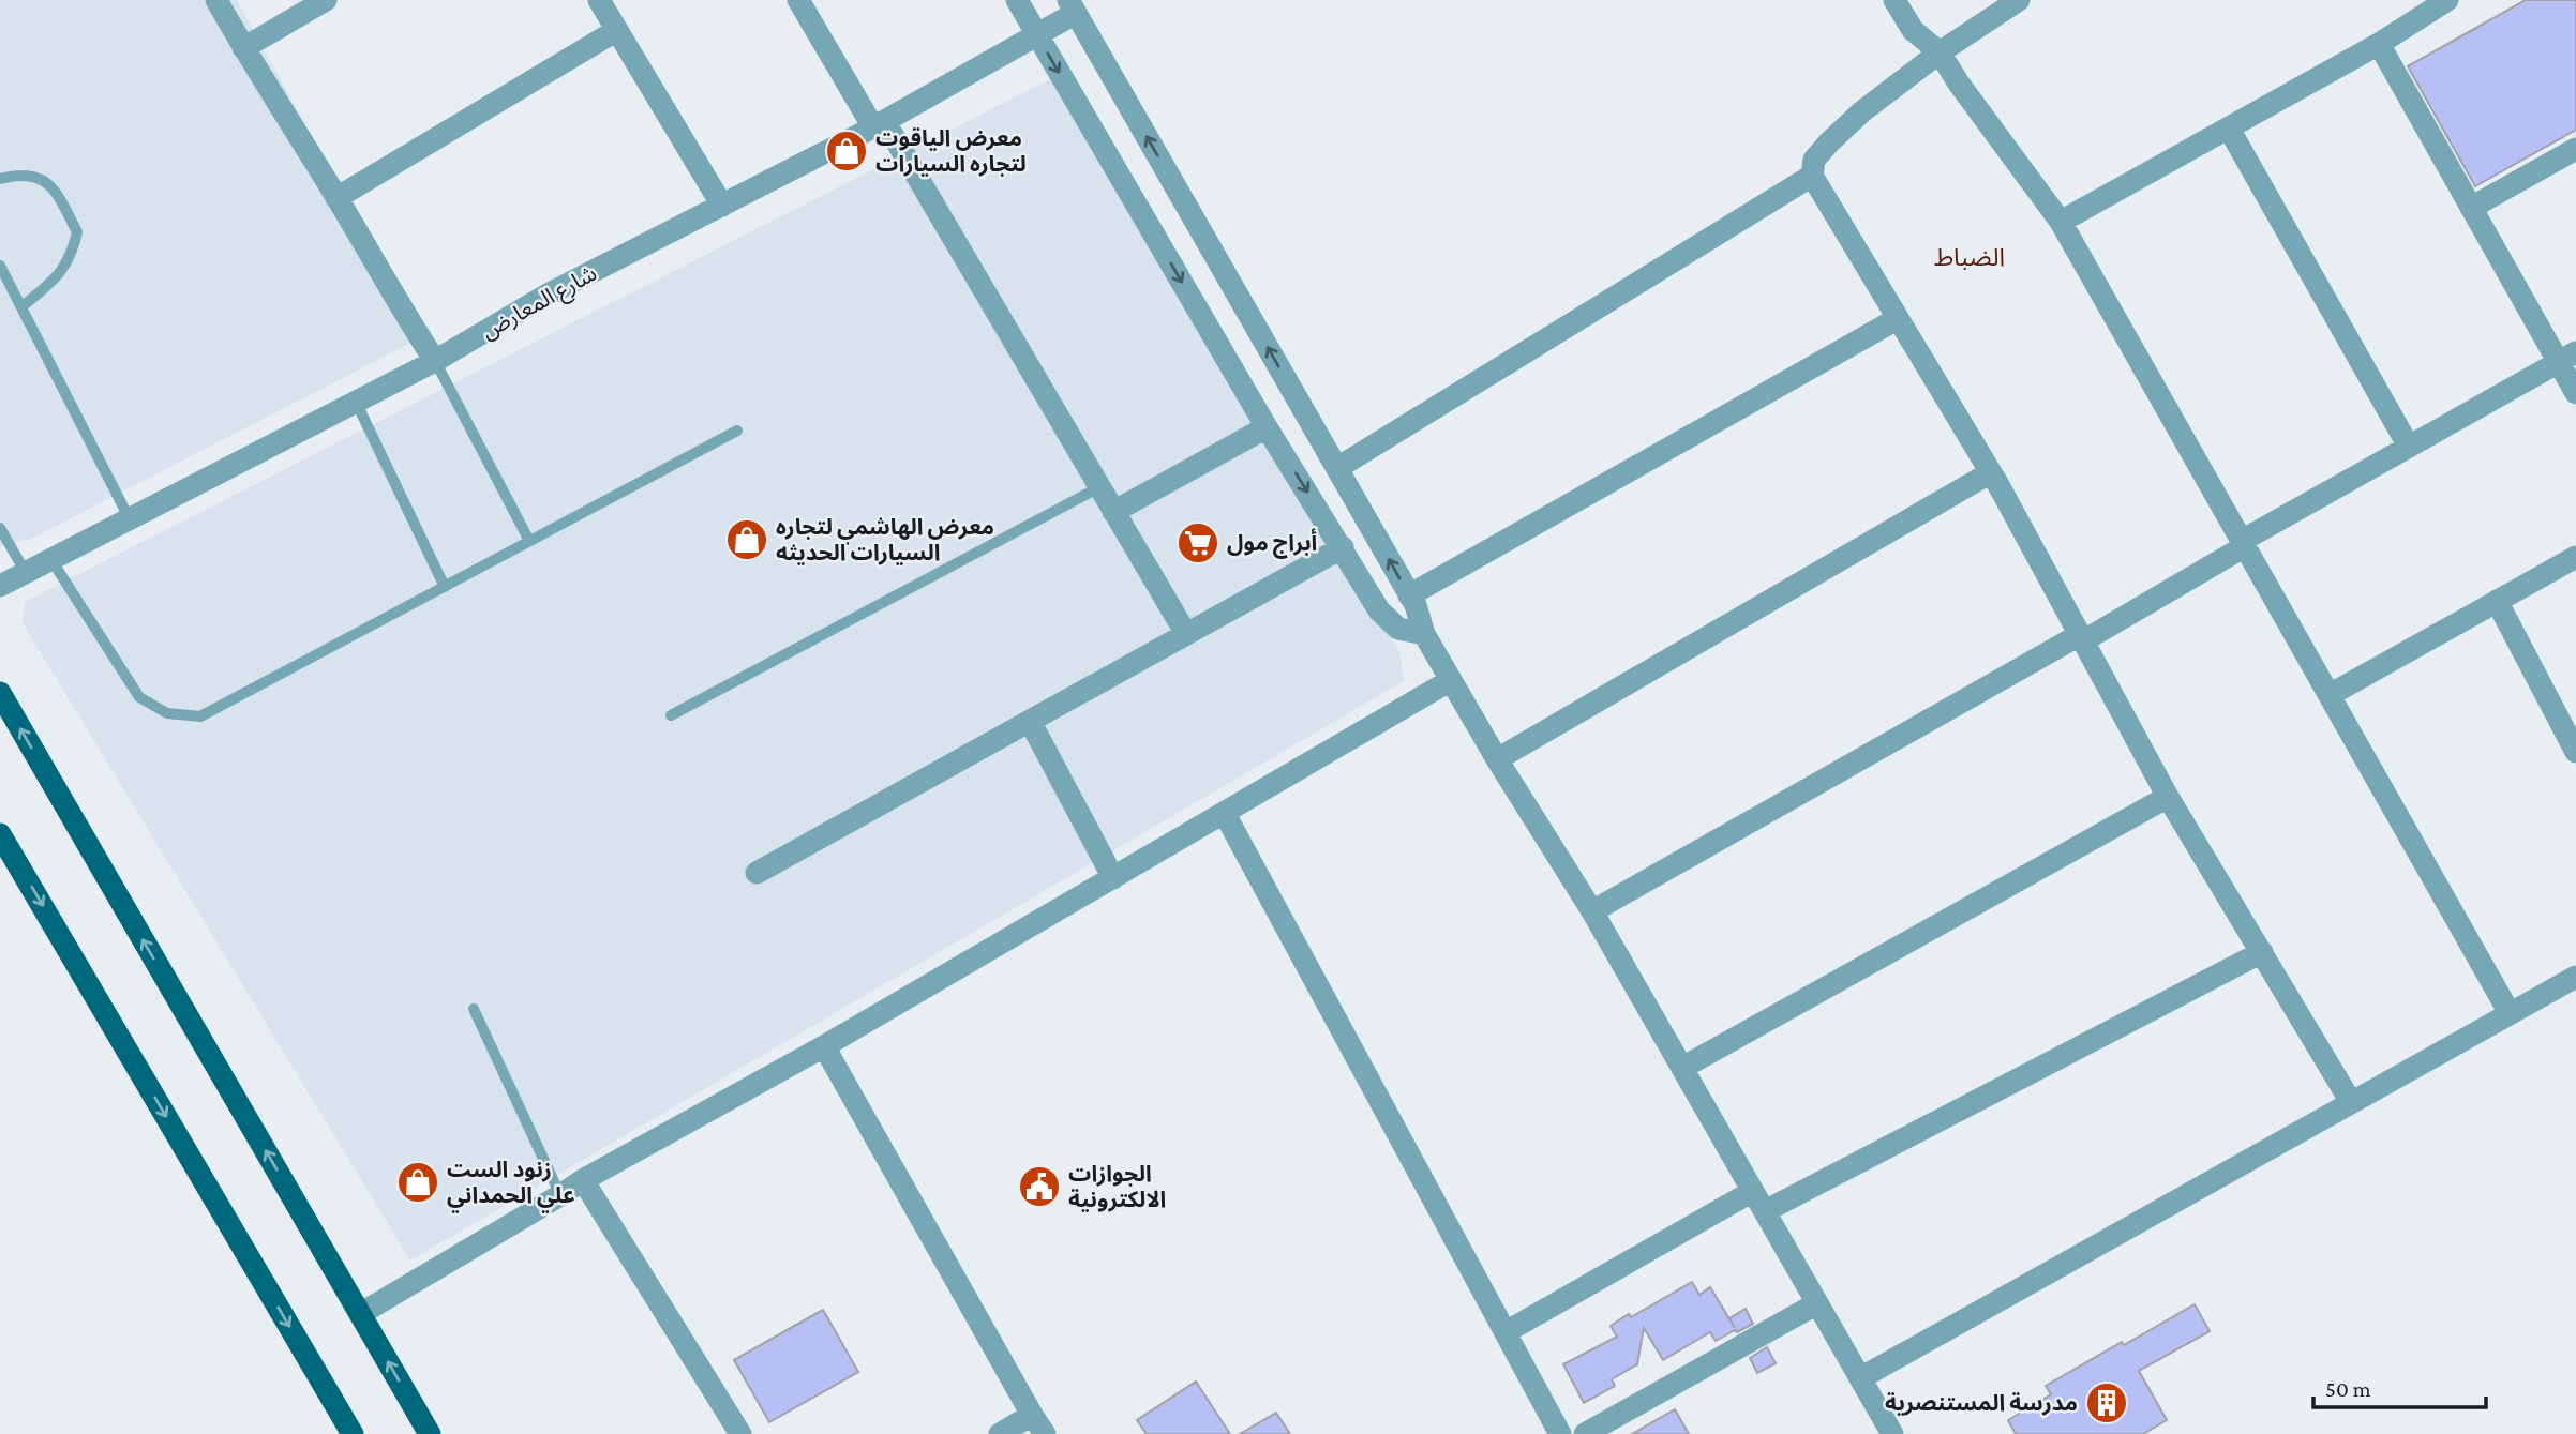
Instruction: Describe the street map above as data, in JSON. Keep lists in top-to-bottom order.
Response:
{
  "streets": {
    "street": ["شارع المعارض"]
  },
  "districts": ["الضباط"],
  "places": {
    "shop": ["معرض الياقوت لتجاره السيارات", "معرض الهاشمي لتجاره السيارات الحديثه", "زنود الست علي الحمداني"],
    "supermarket": ["أبراج مول"],
    "public building": ["الجوازات الالكترونية"],
    "building": ["مدرسة المستنصرية"]
  },
  "scale_bar": "50 m"
}
